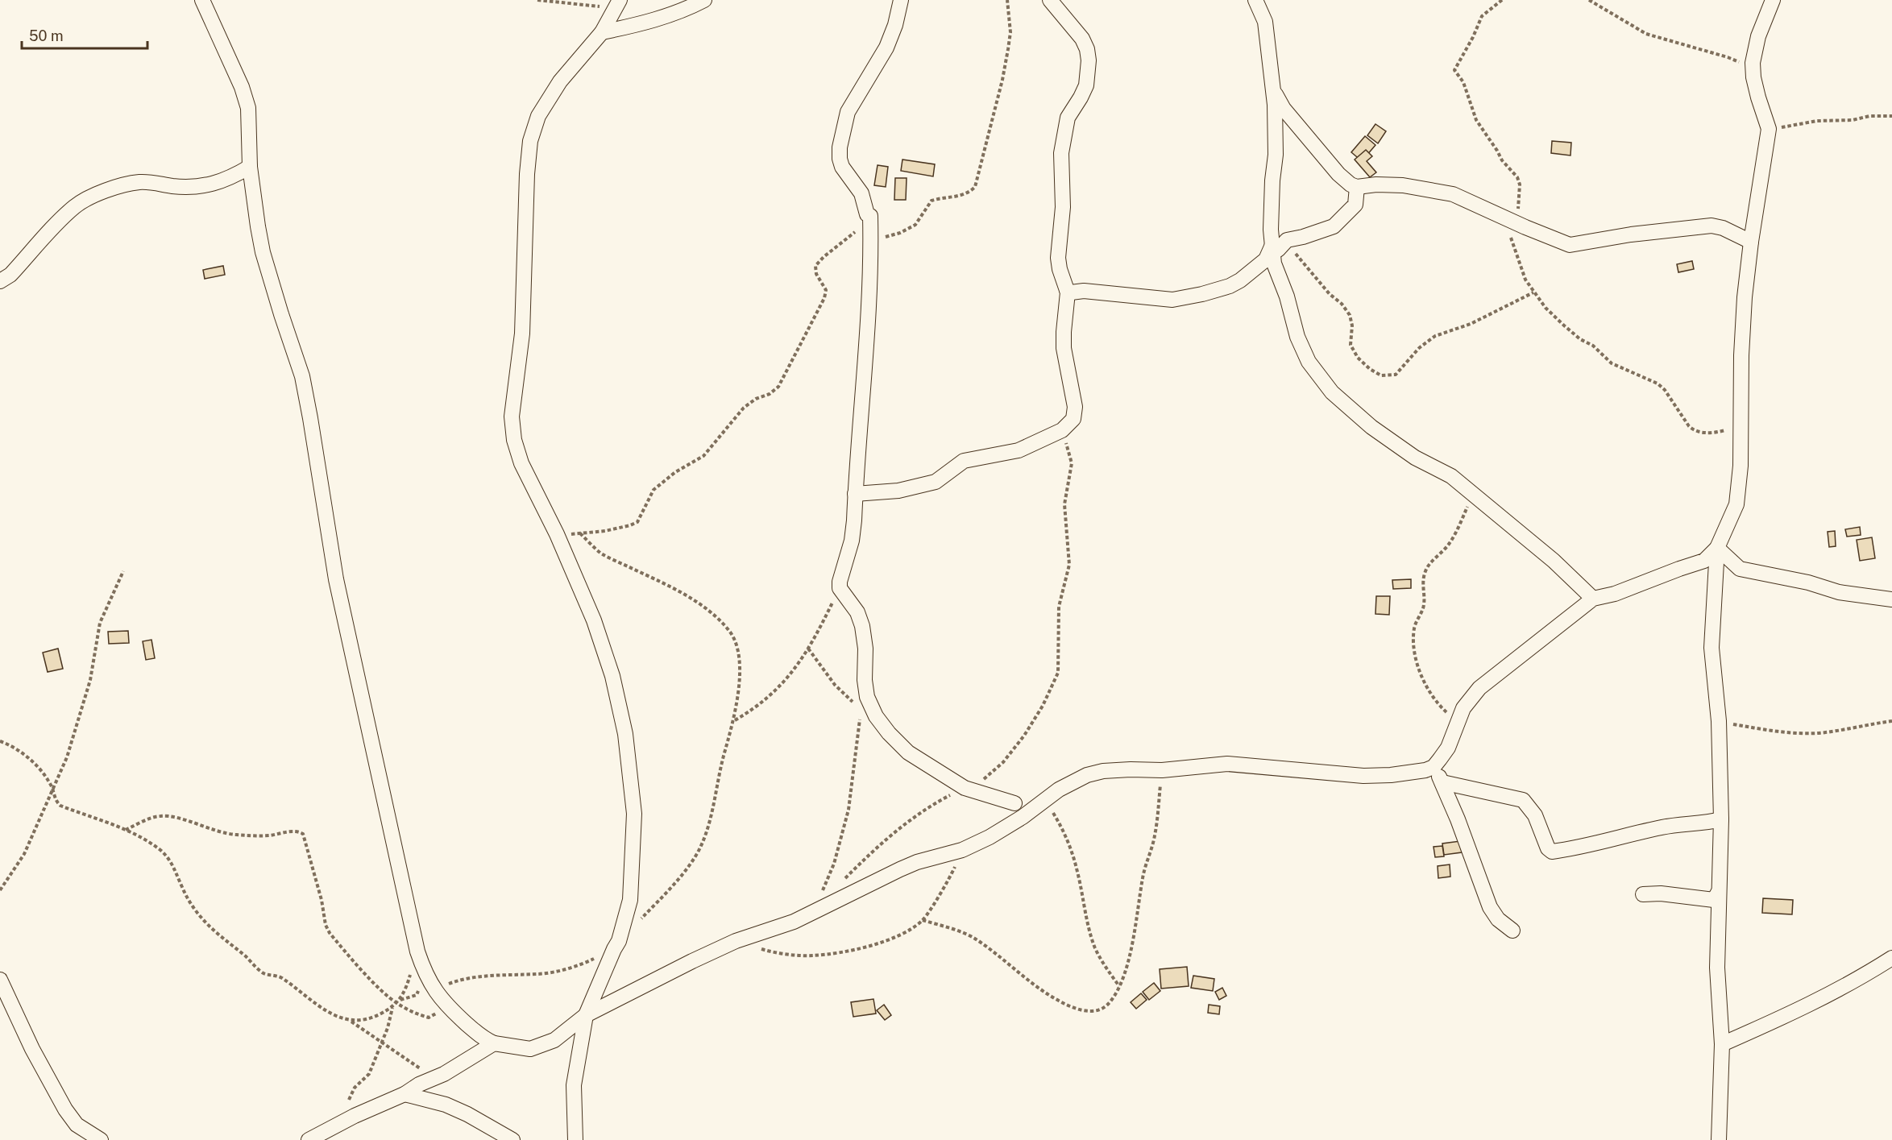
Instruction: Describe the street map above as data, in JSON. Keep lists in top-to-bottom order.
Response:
{
  "scale_bar": "50 m"
}
